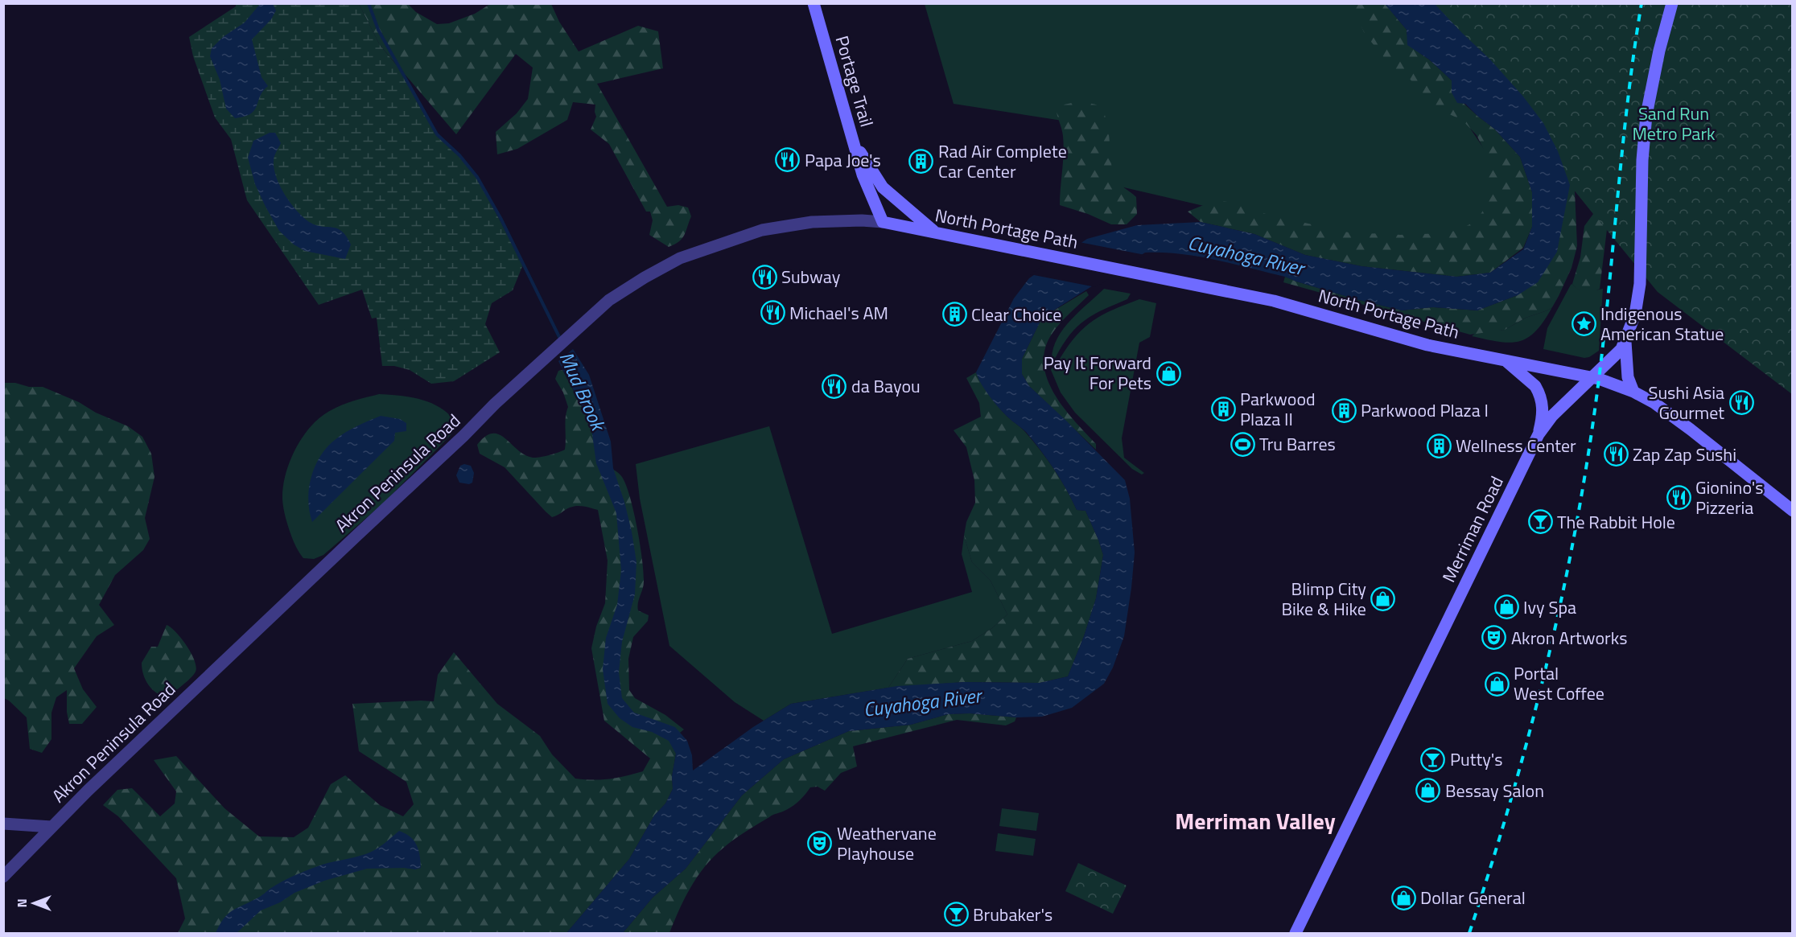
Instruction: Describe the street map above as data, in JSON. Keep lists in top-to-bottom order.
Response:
{
  "streets": {
    "main road": ["Portage Trail", "North Portage Path", "Merriman Road"],
    "street": ["Akron Peninsula Road"]
  },
  "crossings": [
    ["Portage Trail", "North Portage Path"],
    ["Portage Trail", "Akron Peninsula Road"],
    ["North Portage Path", "Akron Peninsula Road"],
    ["North Portage Path", "Merriman Road"]
  ],
  "districts": ["Merriman Valley"],
  "water": ["Cuyahoga River", "Mud Brook"],
  "parks": ["Sand Run Metro Park"],
  "places": {
    "restaurant": [
      "Papa Joe's",
      "Subway",
      "Michael's AM",
      "da Bayou",
      "Sushi Asia Gourmet",
      "Zap Zap Sushi",
      "Gionino's Pizzeria"
    ],
    "building": [
      "Rad Air Complete Car Center",
      "Clear Choice",
      "Parkwood Plaza II",
      "Parkwood Plaza I",
      "Wellness Center"
    ],
    "place": ["Indigenous American Statue"],
    "shop": [
      "Pay It Forward For Pets",
      "Blimp City Bike & Hike",
      "Ivy Spa",
      "Portal West Coffee",
      "Bessay Salon",
      "Dollar General"
    ],
    "sports": ["Tru Barres"],
    "bar": ["The Rabbit Hole", "Putty's", "Brubaker's"],
    "theatre": ["Akron Artworks", "Weathervane Playhouse"]
  },
  "north": "left"
}
